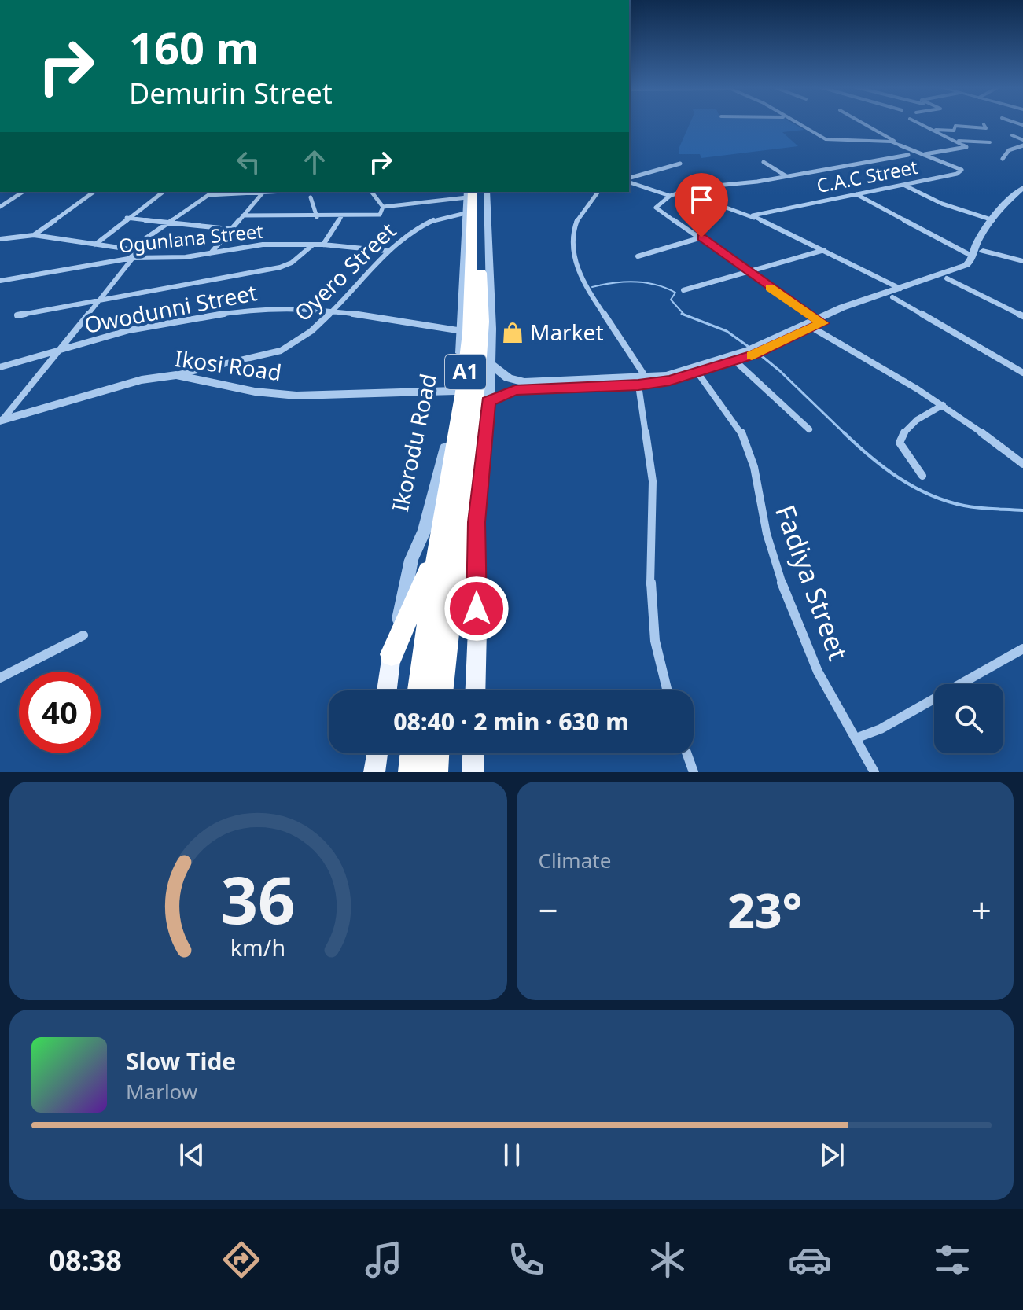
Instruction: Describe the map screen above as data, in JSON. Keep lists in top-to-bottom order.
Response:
{
  "streets": {
    "highway": ["A1", "Ikorodu Road"],
    "street": [
      "C.A.C Street",
      "Ogunlana Street",
      "Oyero Street",
      "Owodunni Street",
      "Ikosi Road",
      "Fadiya Street"
    ]
  },
  "crossings": [
    ["Ogunlana Street", "Oyero Street"],
    ["Oyero Street", "Owodunni Street"],
    ["Oyero Street", "Ikosi Road"],
    ["Oyero Street", "Ikorodu Road"],
    ["Owodunni Street", "Ikorodu Road"],
    ["Ikosi Road", "Ikorodu Road"]
  ],
  "places": {
    "shop": ["Market"]
  },
  "page": {
    "turn": ["160 m", "Demurin Street"],
    "limit": "40",
    "trip": "08:40 · 2 min · 630 m",
    "tile": "Climate",
    "heat": ["−", "23°", "+"],
    "song": ["Slow Tide", "Marlow"],
    "tabs": "08:38",
    "gauge": ["36", "km/h"]
  }
}
